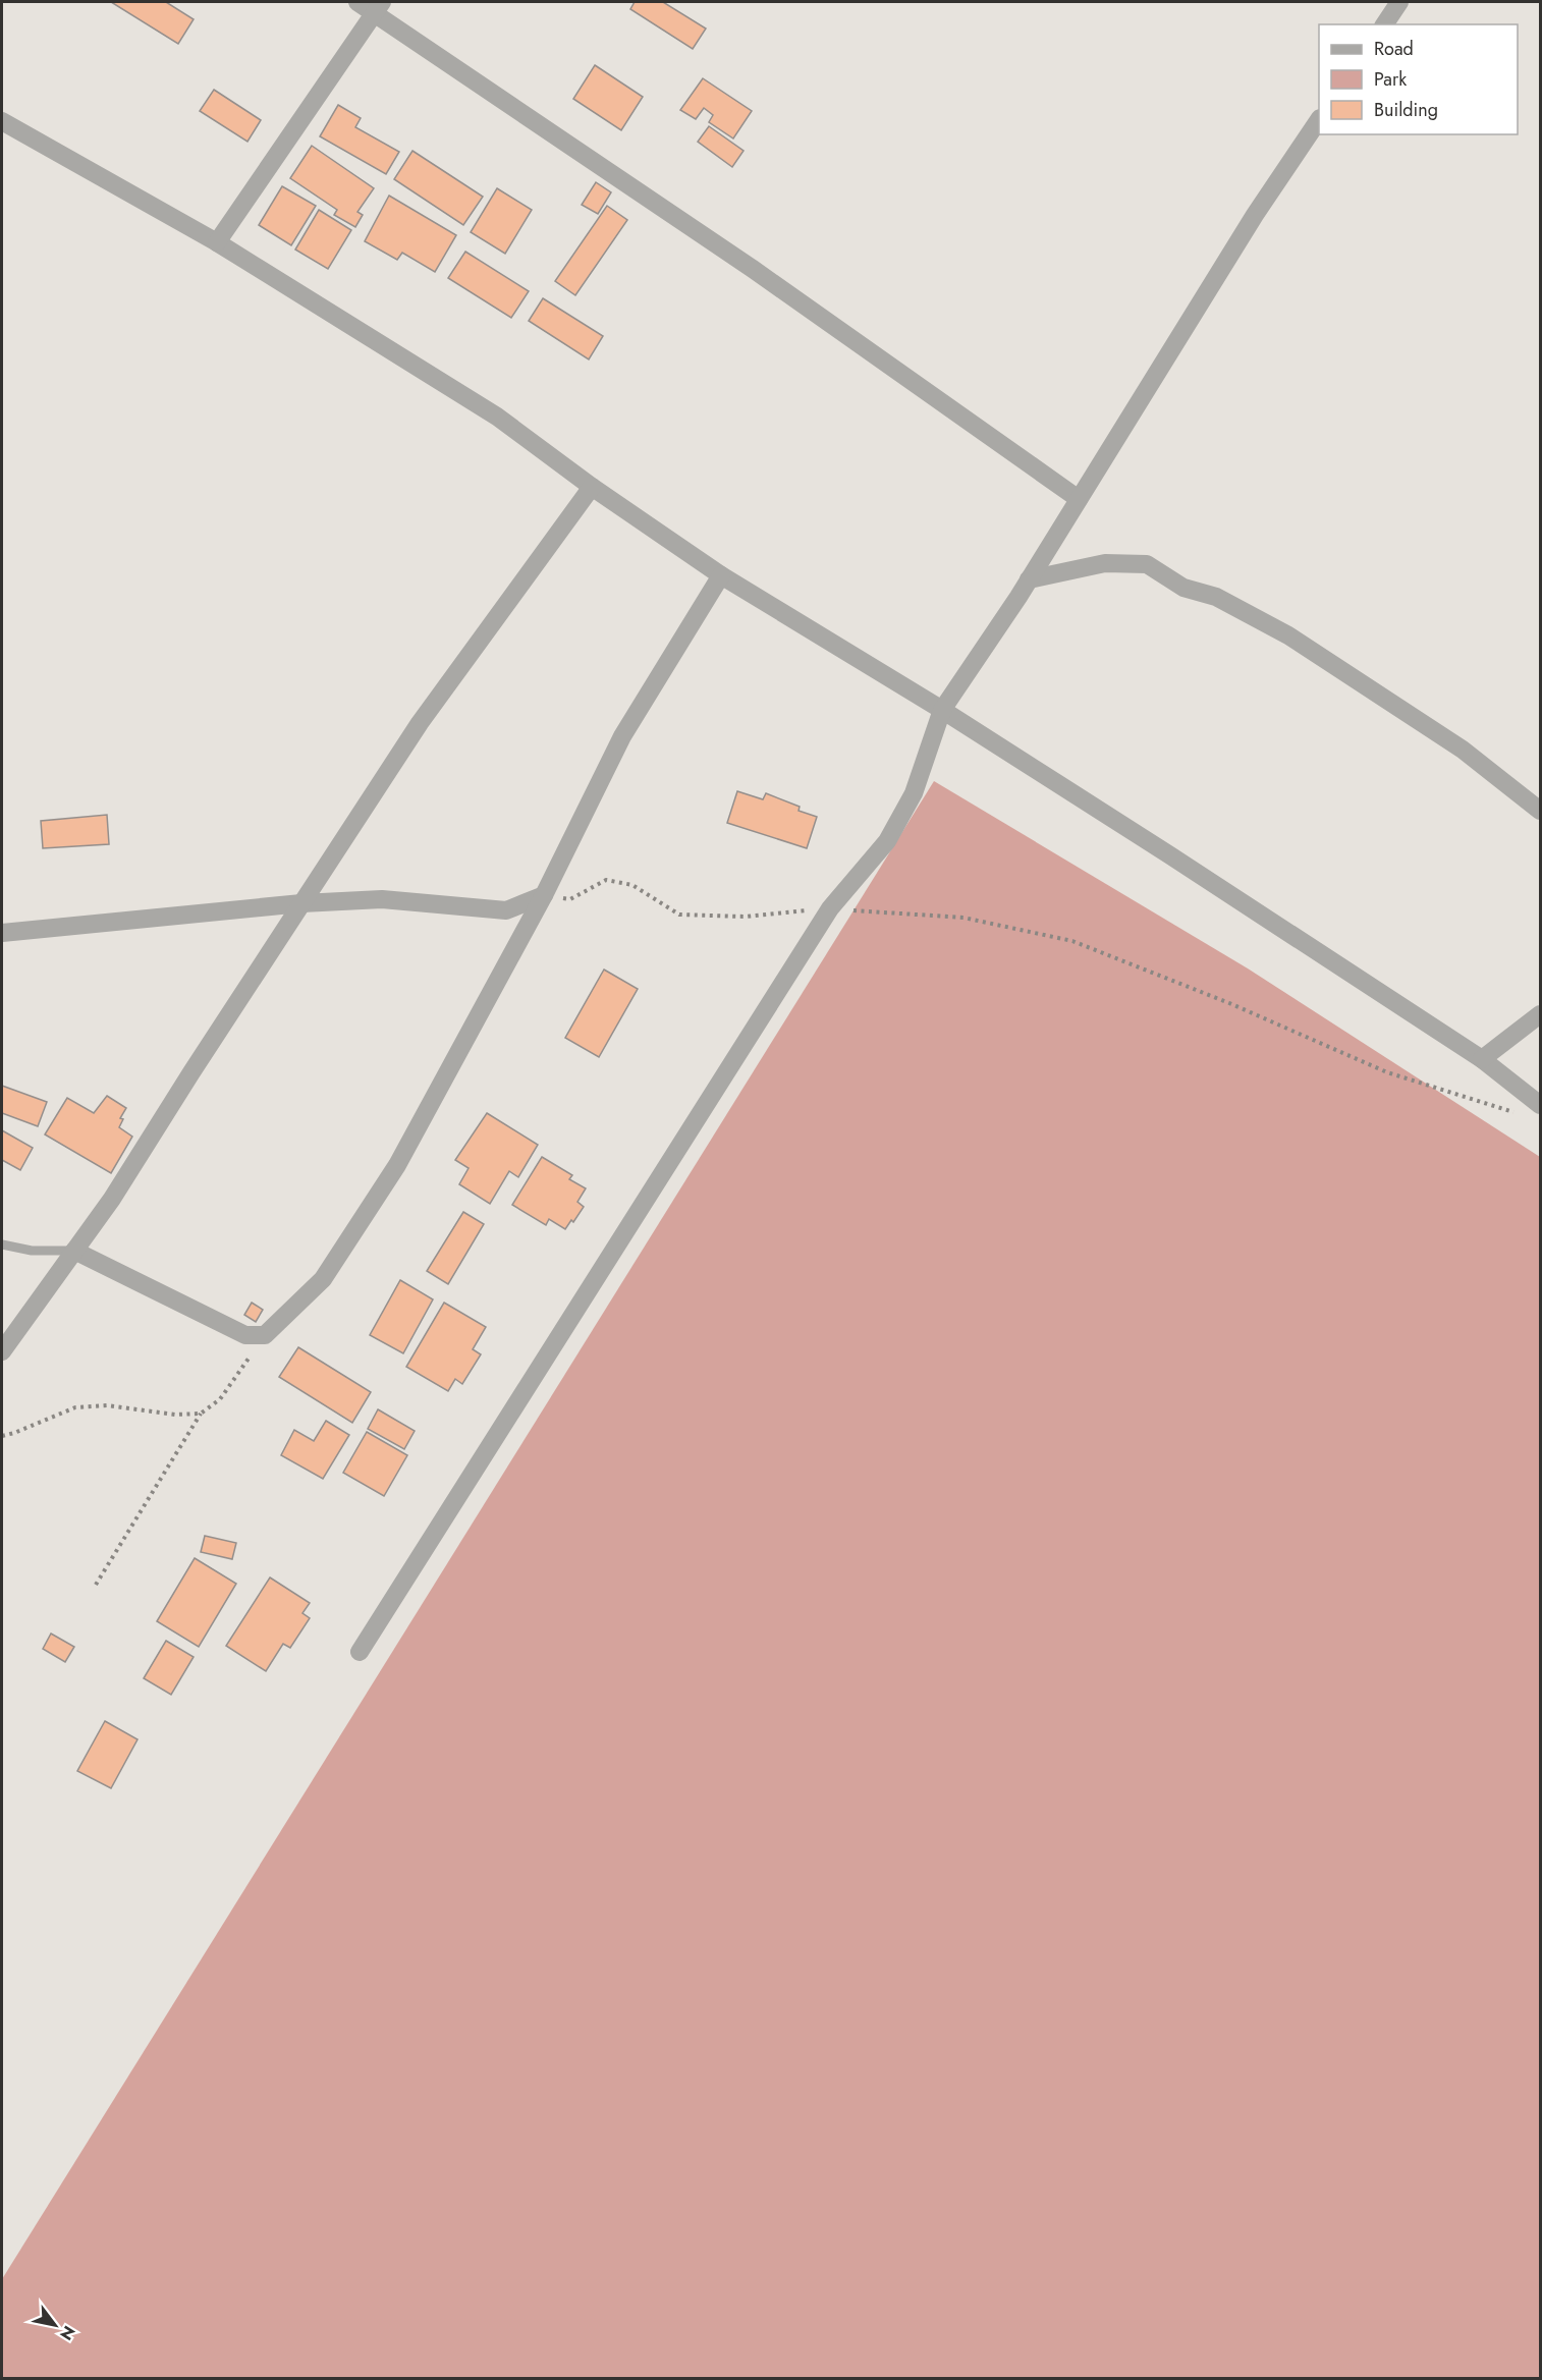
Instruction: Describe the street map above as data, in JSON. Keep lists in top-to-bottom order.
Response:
{
  "legend": ["Road", "Park", "Building"],
  "north": "bottom right"
}
